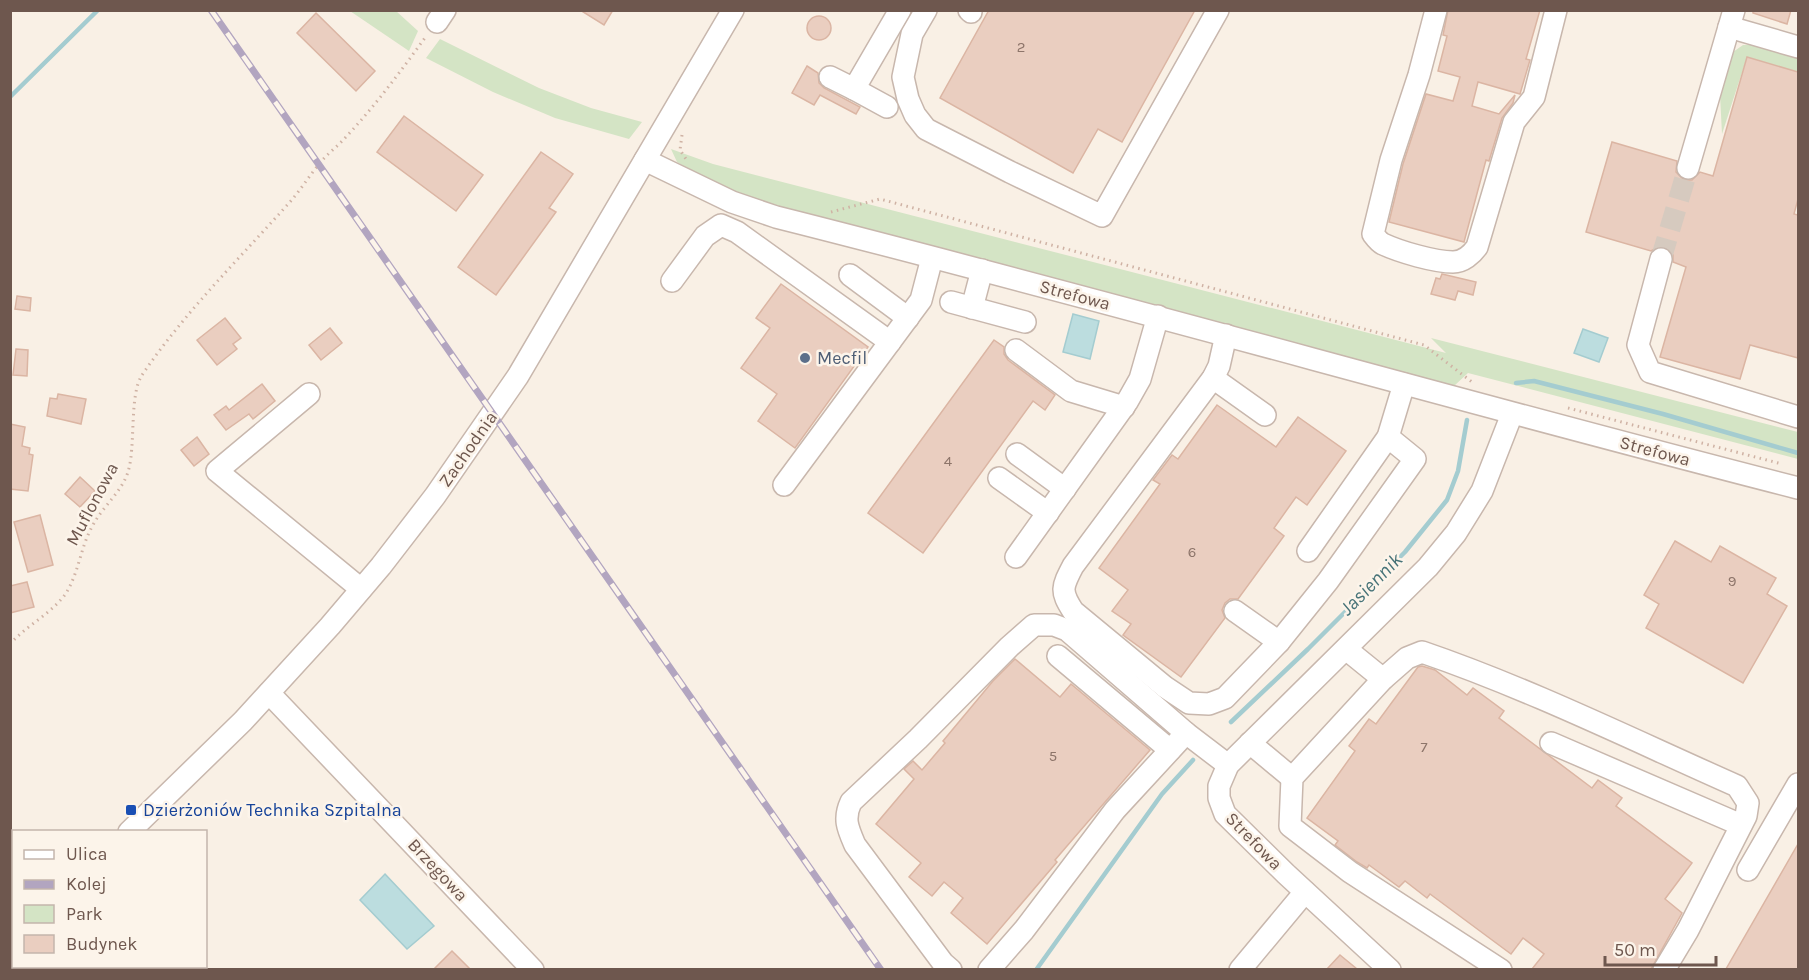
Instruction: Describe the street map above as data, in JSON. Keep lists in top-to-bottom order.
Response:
{
  "streets": {
    "street": ["Strefowa", "Zachodnia", "Brzegowa"],
    "path": ["Muflonowa"]
  },
  "crossings": [
    ["Strefowa", "Zachodnia"],
    ["Zachodnia", "Brzegowa"]
  ],
  "water": ["Jasiennik"],
  "places": {
    "other": ["Mecfil"],
    "transit": ["Dzierżoniów Technika Szpitalna"]
  },
  "house_numbers": [
    "2",
    "4",
    "6",
    "9",
    "7",
    "5"
  ],
  "legend": [
    "Ulica",
    "Kolej",
    "Park",
    "Budynek"
  ],
  "scale_bar": "50 m"
}
